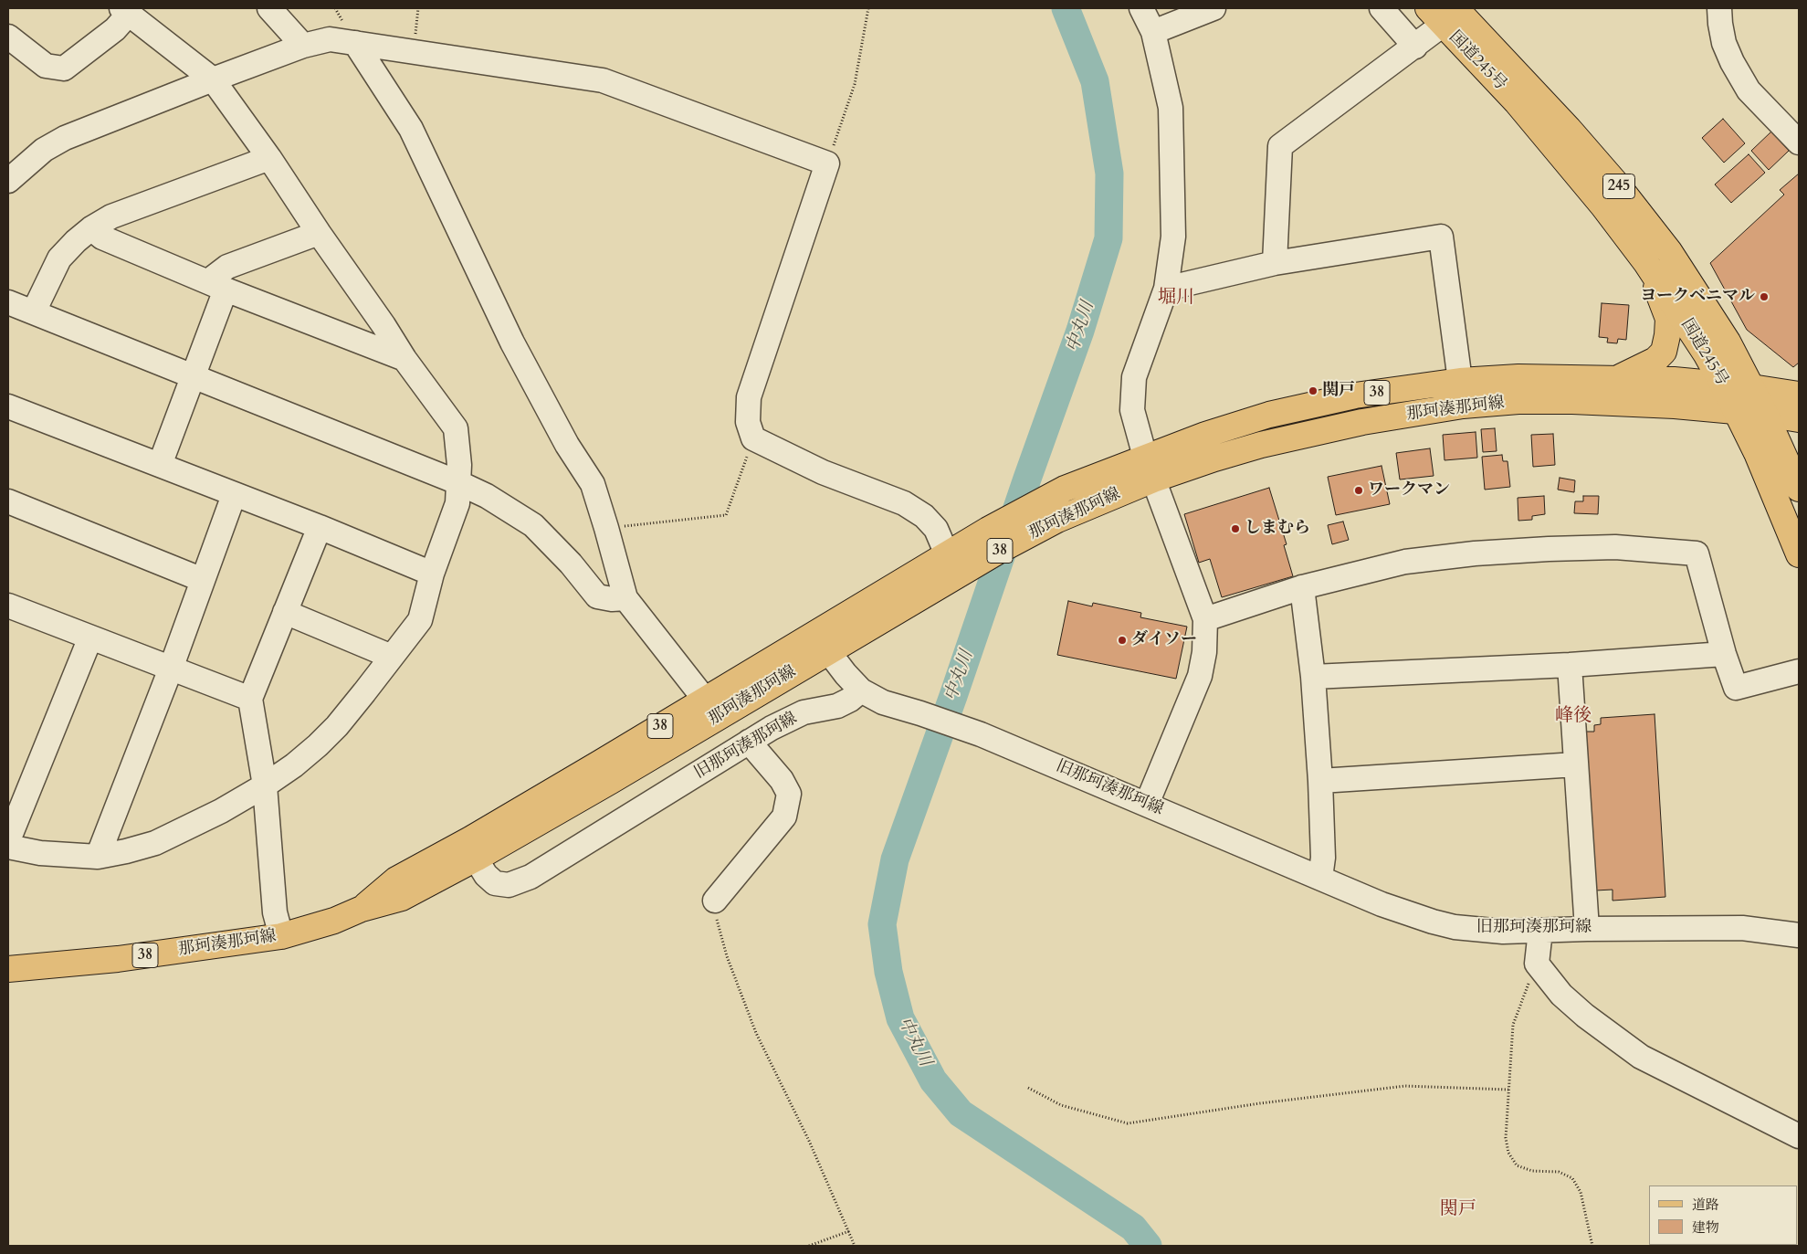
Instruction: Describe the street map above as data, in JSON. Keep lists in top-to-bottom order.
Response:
{
  "streets": {
    "main road": [
      "国道245号",
      "245",
      "38",
      "那珂湊那珂線"
    ],
    "street": ["旧那珂湊那珂線"]
  },
  "crossings": [
    ["国道245号", "那珂湊那珂線"],
    ["那珂湊那珂線", "旧那珂湊那珂線"]
  ],
  "districts": ["堀川", "峰後", "関戸"],
  "water": ["中丸川"],
  "places": [
    "ヨークベニマル",
    "関戸",
    "ワークマン",
    "しまむら",
    "ダイソー"
  ],
  "legend": ["道路", "建物"]
}
